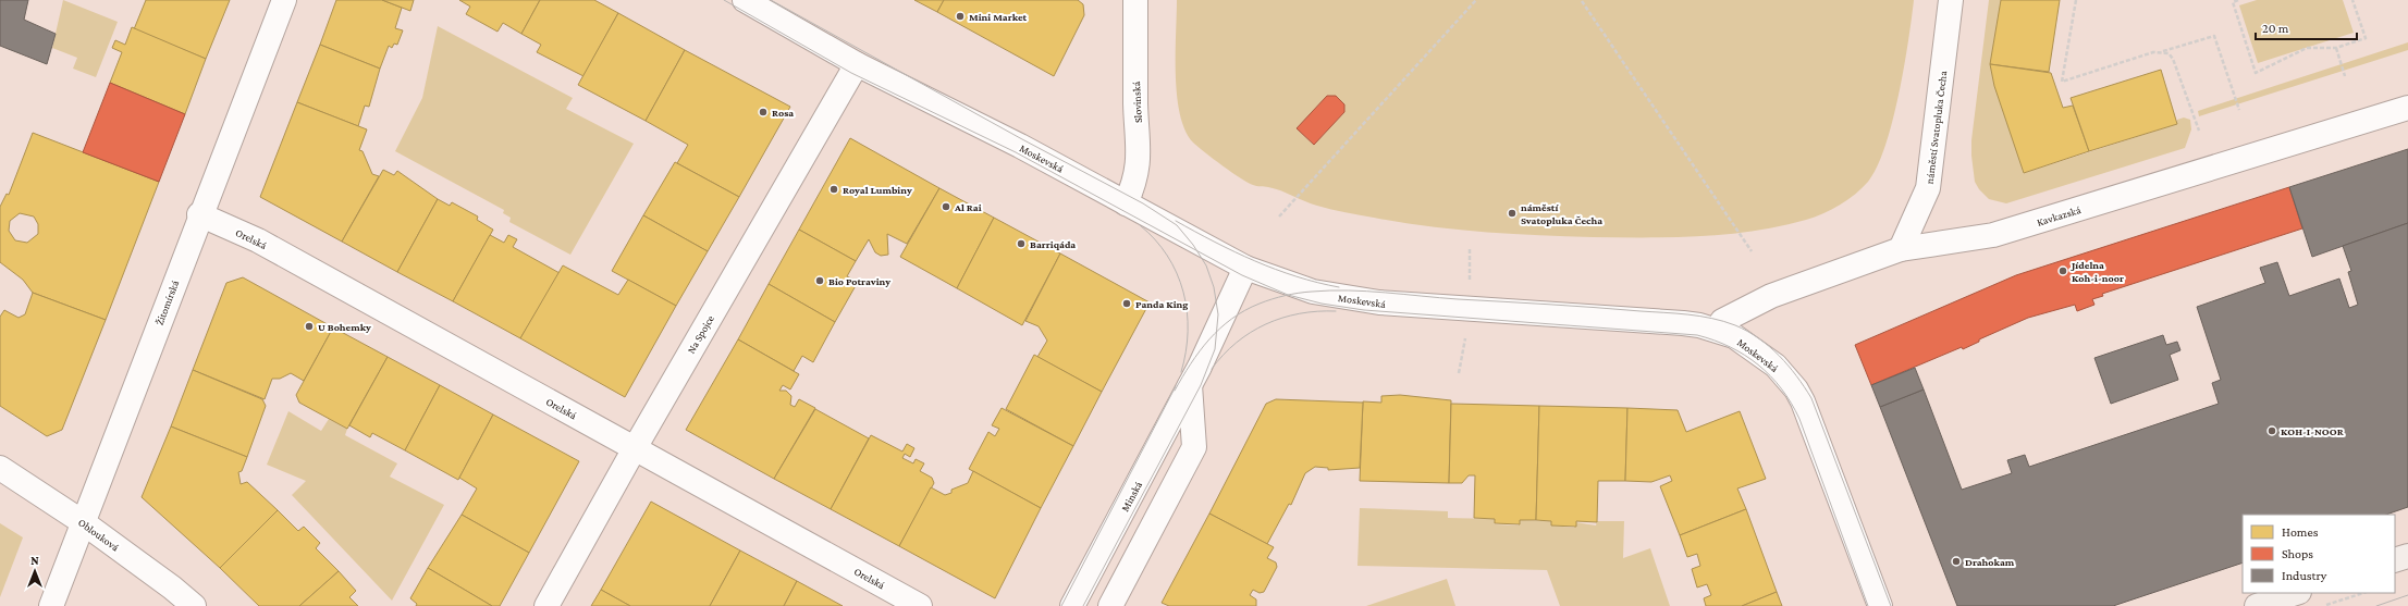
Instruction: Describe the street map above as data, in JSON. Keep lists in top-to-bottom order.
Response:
{
  "streets": {
    "street": [
      "Slovinská",
      "náměstí Svatopluka Čecha",
      "Moskevská",
      "Kavkazská",
      "Orelská",
      "Žitomírská",
      "Na Spojce",
      "Minská",
      "Oblouková"
    ]
  },
  "crossings": [
    ["Slovinská", "Moskevská"],
    ["náměstí Svatopluka Čecha", "Kavkazská"],
    ["Moskevská", "Kavkazská"],
    ["Moskevská", "Na Spojce"],
    ["Moskevská", "Minská"],
    ["Orelská", "Žitomírská"],
    ["Orelská", "Na Spojce"],
    ["Žitomírská", "Oblouková"]
  ],
  "places": [
    "Mini Market",
    "Rosa",
    "Royal Lumbiny",
    "Al Rai",
    "náměstí Svatopluka Čecha",
    "Barriqáda",
    "Jídelna Koh-i-noor",
    "Bio Potraviny",
    "Panda King",
    "U Bohemky",
    "KOH-I-NOOR",
    "Drahokam"
  ],
  "legend": ["Homes", "Shops", "Industry"],
  "scale_bar": "20 m",
  "north": "top"
}
